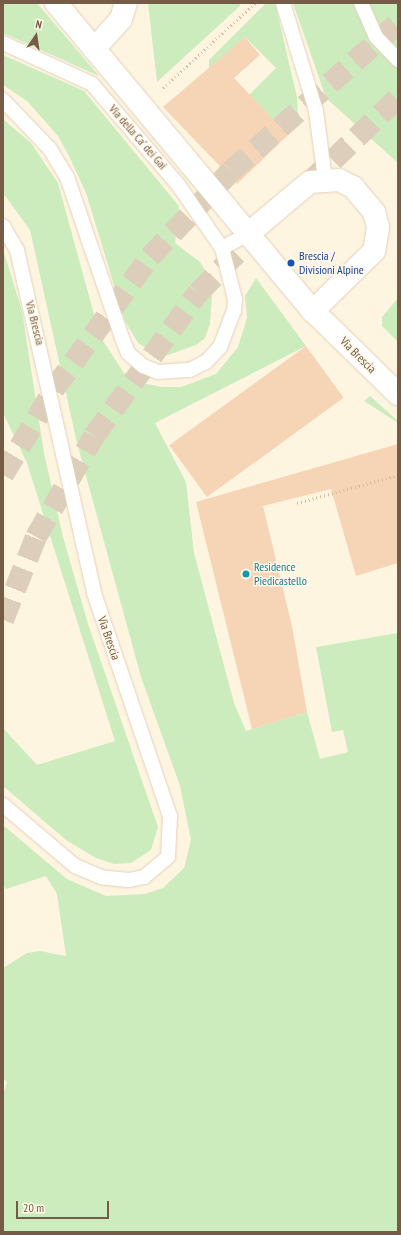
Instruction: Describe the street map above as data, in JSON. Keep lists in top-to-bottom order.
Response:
{
  "streets": {
    "street": ["Via Brescia"],
    "lane": ["Via della Ca' dei Gai"]
  },
  "places": ["Brescia / Divisioni Alpine", "Residence Piedicastello"],
  "scale_bar": "20 m",
  "north": "top"
}
